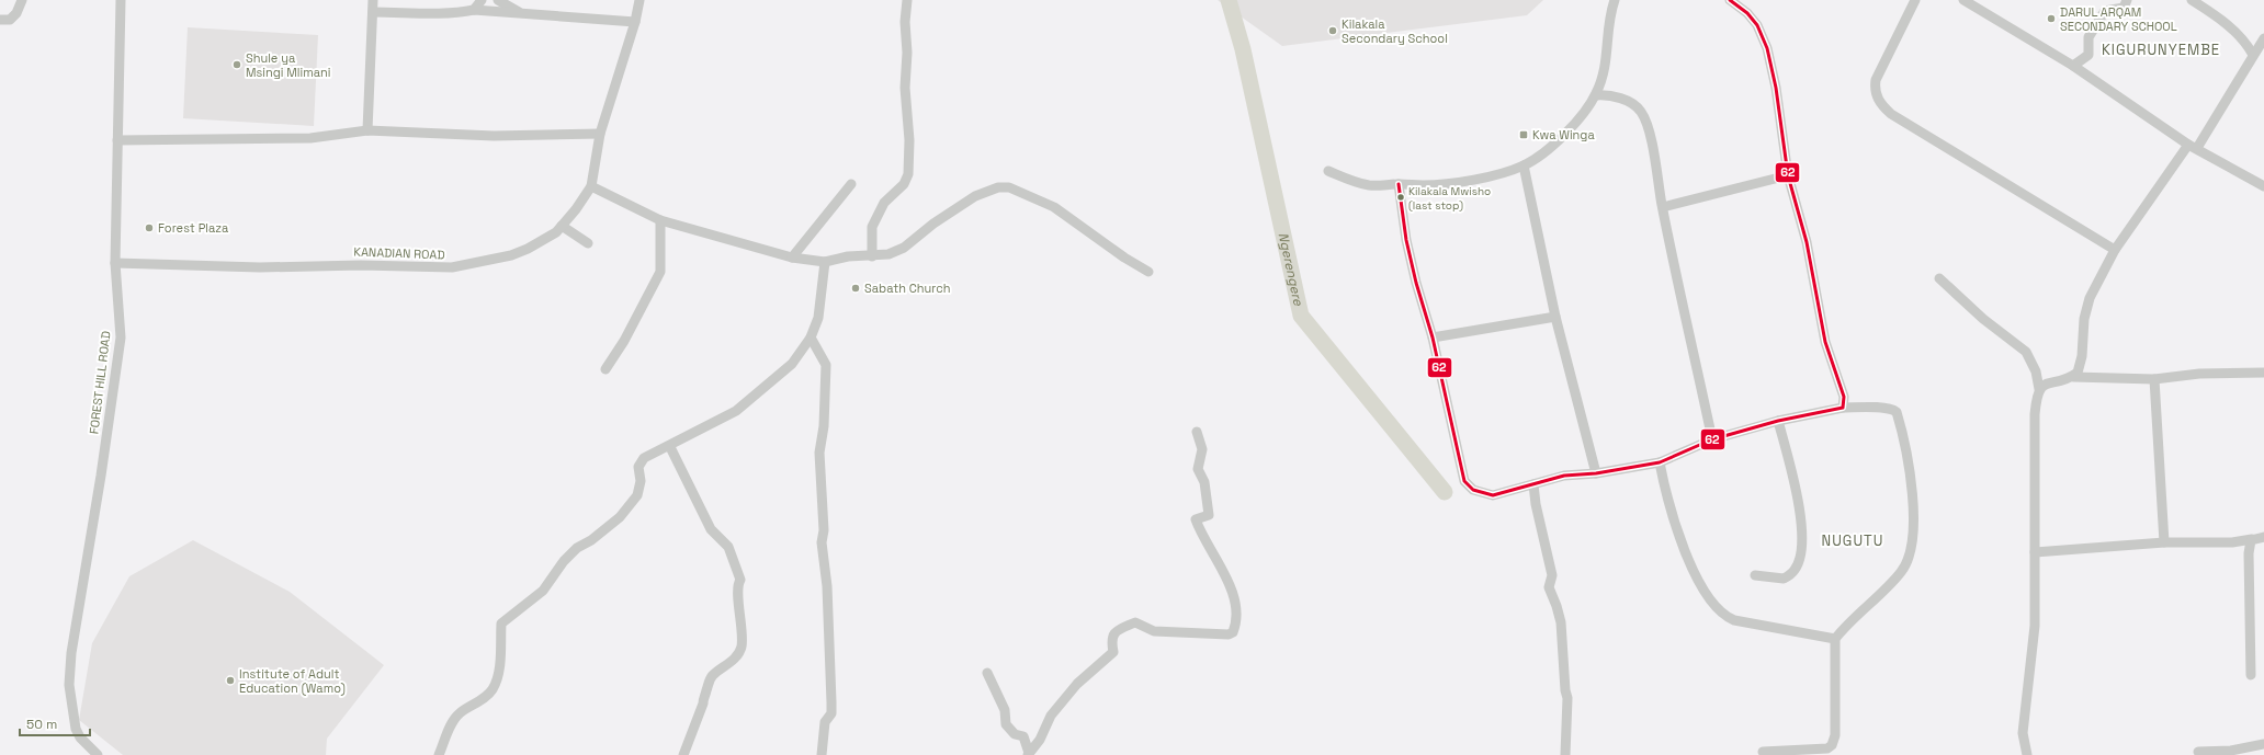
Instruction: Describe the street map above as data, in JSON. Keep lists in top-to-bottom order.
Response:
{
  "streets": {
    "street": ["KANADIAN ROAD", "FOREST HILL ROAD"]
  },
  "crossings": [
    ["KANADIAN ROAD", "FOREST HILL ROAD"]
  ],
  "districts": ["KIGURUNYEMBE", "NUGUTU"],
  "water": ["Ngerengere"],
  "places": {
    "other": [
      "DARUL ARQAM SECONDARY SCHOOL",
      "Kilakala Secondary School",
      "Shule ya Msingi Mlimani",
      "Kilakala Mwisho (last stop)",
      "Forest Plaza",
      "Sabath Church",
      "Institute of Adult Education (Wamo)"
    ],
    "transit": ["Kwa Winga"]
  },
  "lines": ["transit line 62"],
  "scale_bar": "50 m"
}
